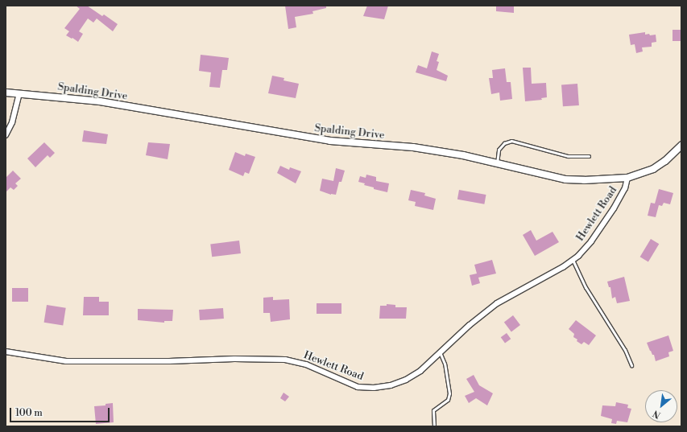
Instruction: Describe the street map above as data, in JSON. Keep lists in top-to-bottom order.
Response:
{
  "streets": {
    "street": ["Spalding Drive", "Hewlett Road"]
  },
  "crossings": [
    ["Spalding Drive", "Hewlett Road"]
  ],
  "scale_bar": "100 m",
  "north": "bottom left"
}
